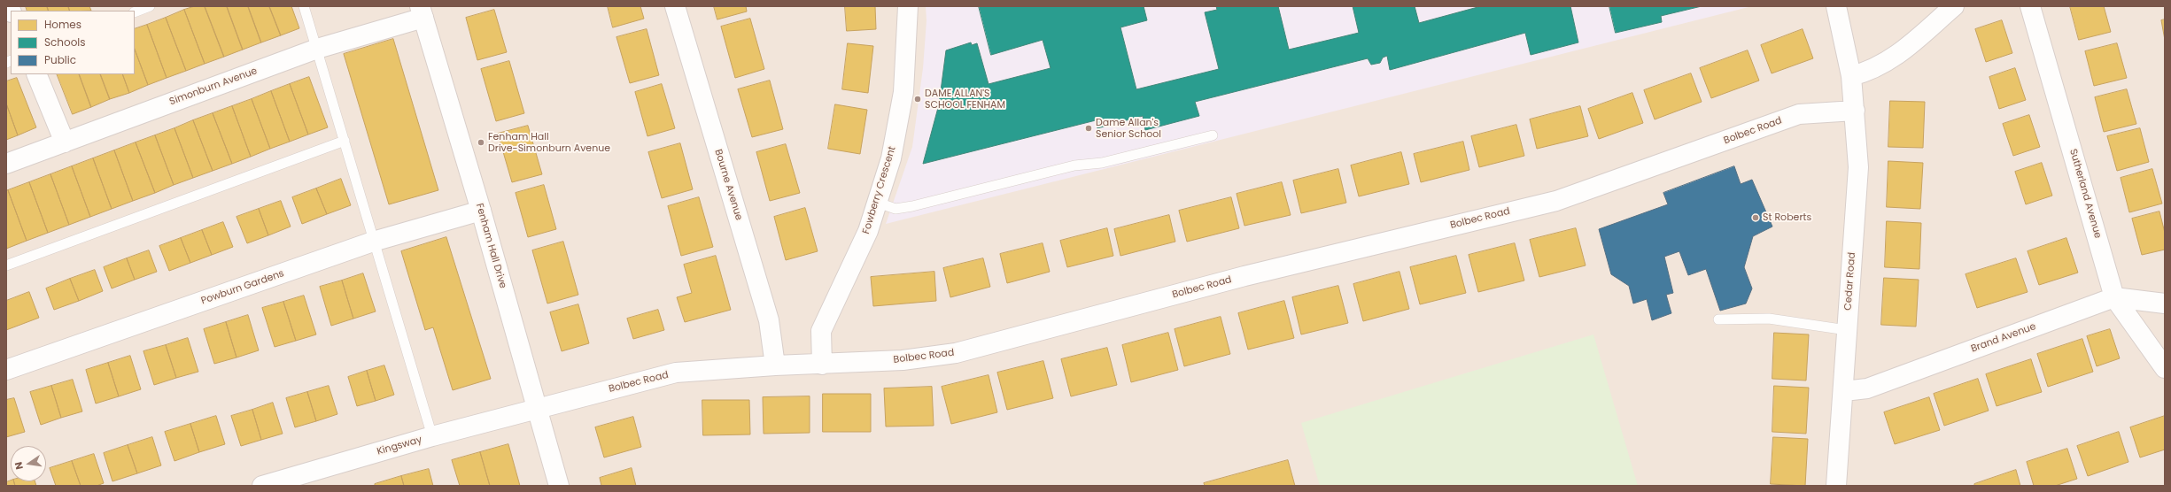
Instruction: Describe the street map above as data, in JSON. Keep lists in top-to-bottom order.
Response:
{
  "streets": {
    "street": [
      "Simonburn Avenue",
      "Bolbec Road",
      "Bourne Avenue",
      "Fowberry Crescent",
      "Sutherland Avenue",
      "Fenham Hall Drive",
      "Cedar Road",
      "Powburn Gardens",
      "Brand Avenue",
      "Kingsway"
    ]
  },
  "crossings": [
    ["Simonburn Avenue", "Fenham Hall Drive"],
    ["Bolbec Road", "Bourne Avenue"],
    ["Bolbec Road", "Fowberry Crescent"],
    ["Bolbec Road", "Fenham Hall Drive"],
    ["Bolbec Road", "Cedar Road"],
    ["Bolbec Road", "Kingsway"],
    ["Sutherland Avenue", "Brand Avenue"],
    ["Fenham Hall Drive", "Powburn Gardens"],
    ["Fenham Hall Drive", "Kingsway"],
    ["Cedar Road", "Brand Avenue"]
  ],
  "places": [
    "DAME ALLAN'S SCHOOL FENHAM",
    "Dame Allan's Senior School",
    "Fenham Hall Drive-Simonburn Avenue",
    "St Roberts"
  ],
  "legend": ["Homes", "Schools", "Public"],
  "north": "left"
}
